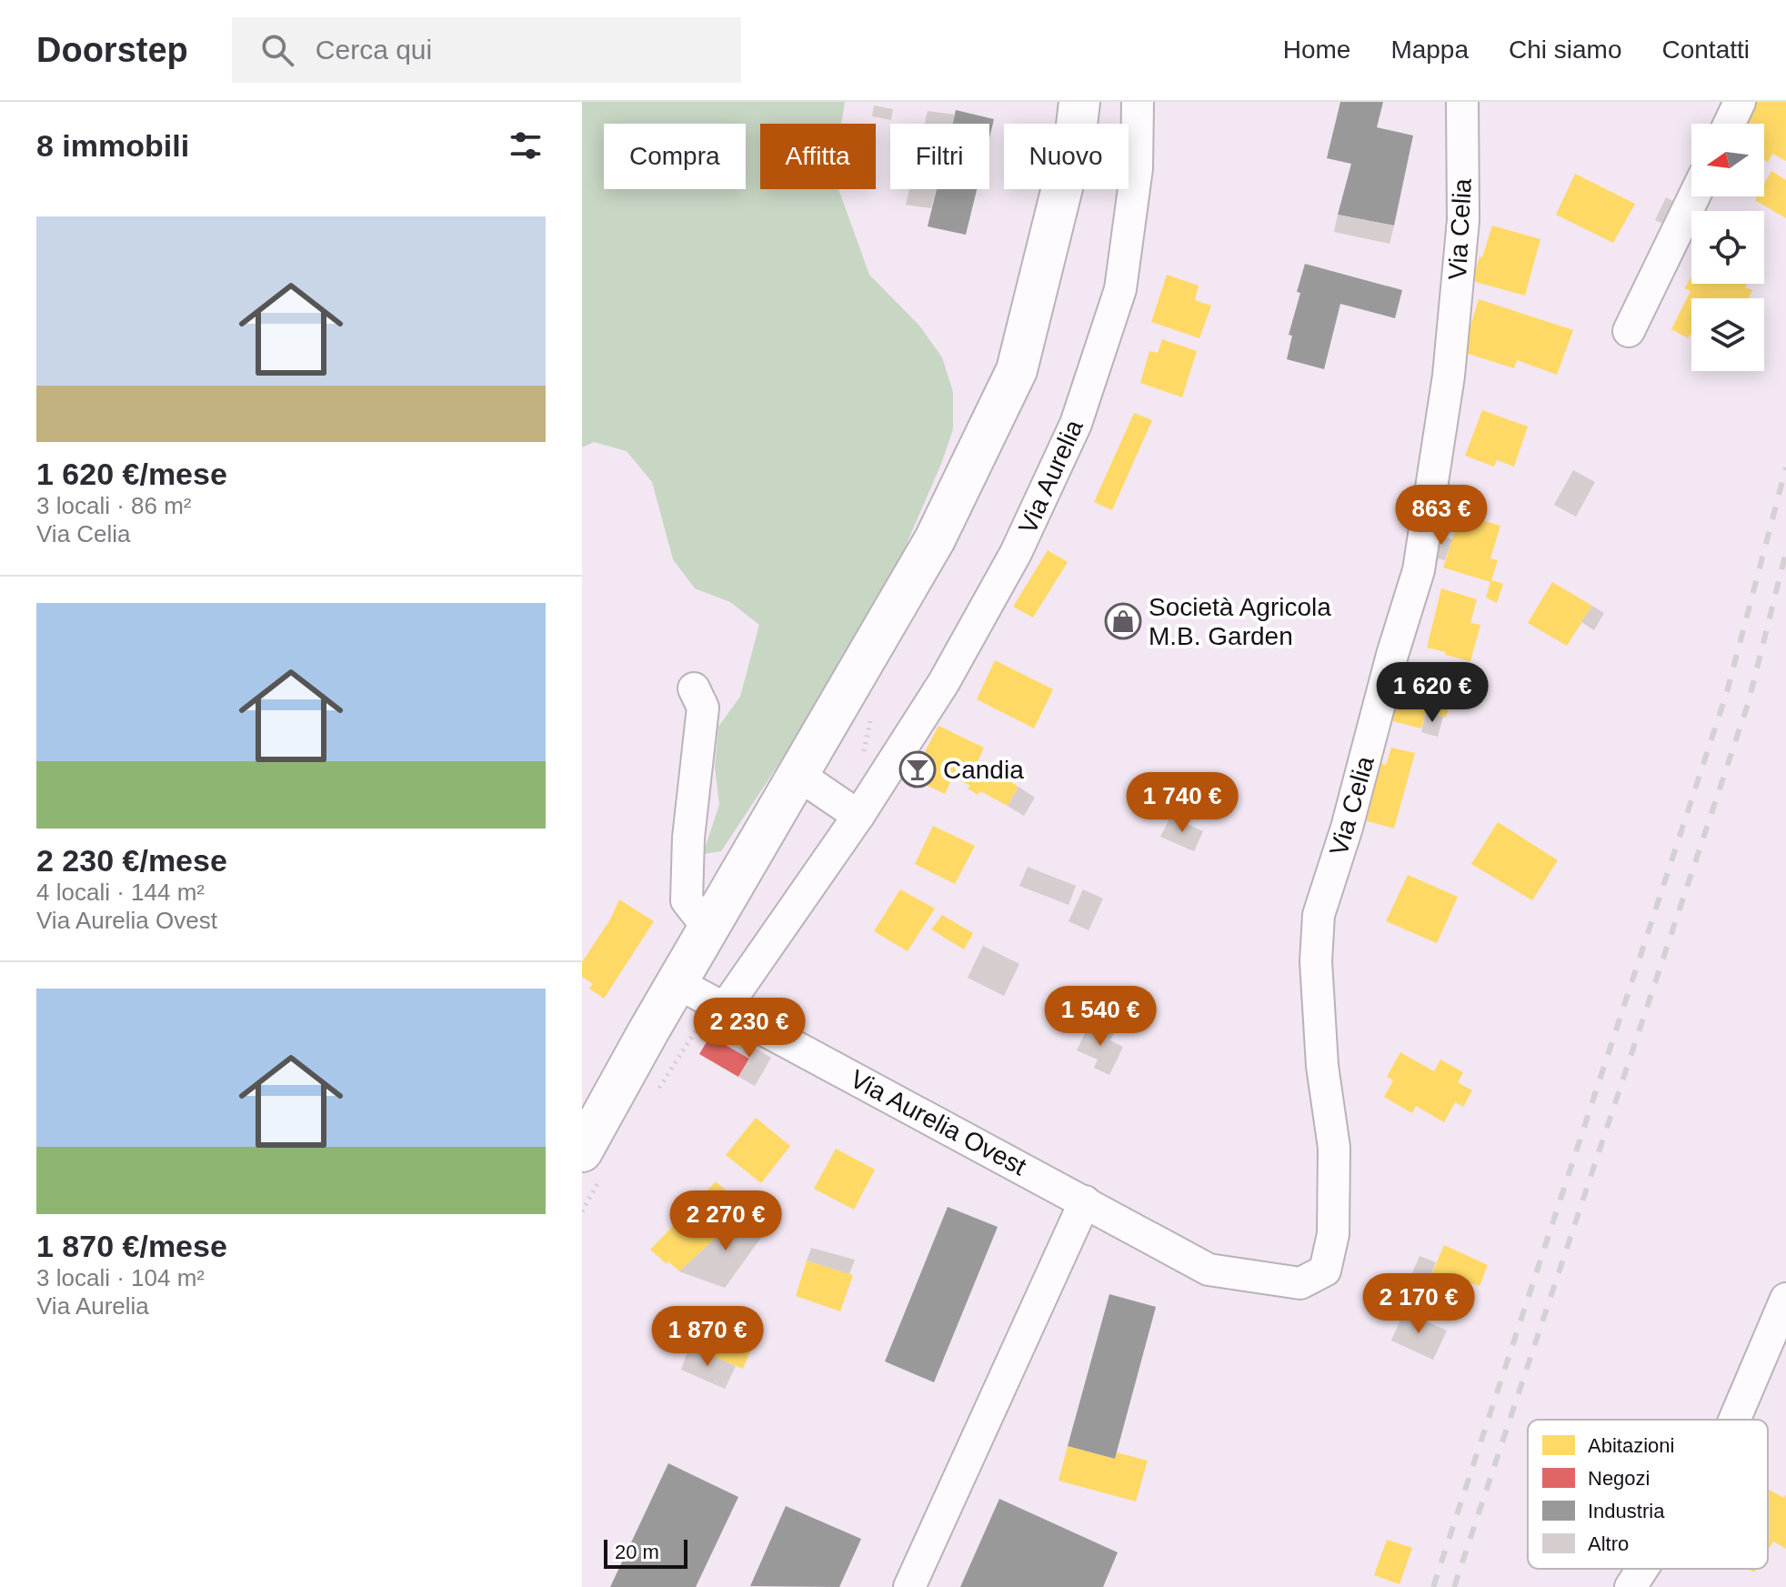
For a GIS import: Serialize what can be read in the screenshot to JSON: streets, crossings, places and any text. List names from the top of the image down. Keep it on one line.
{"streets":{"street":["Via Celia","Via Aurelia","Via Aurelia Ovest"]},"crossings":[["Via Celia","Via Aurelia Ovest"],["Via Aurelia","Via Aurelia Ovest"]],"places":{"shop":["Società Agricola M.B. Garden"],"bar":["Candia"]},"legend":["Abitazioni","Negozi","Industria","Altro"],"scale_bar":"20 m","north":"left","page":{"header":"Doorstep","search":"Cerca qui","nav":["Home","Mappa","Chi siamo","Contatti"],"heading":"8 immobili","chip":["Compra","Affitta","Filtri","Nuovo"],"list":[{"name":"1 620 €/mese","note":"3 locali · 86 m² · Via Celia"},{"name":"2 230 €/mese","note":"4 locali · 144 m² · Via Aurelia Ovest"},{"name":"1 870 €/mese","note":"3 locali · 104 m² · Via Aurelia"}],"price":["863 €","1 620 €","1 740 €","1 540 €","2 230 €","2 270 €","2 170 €","1 870 €"],"scale":"20 m"}}
